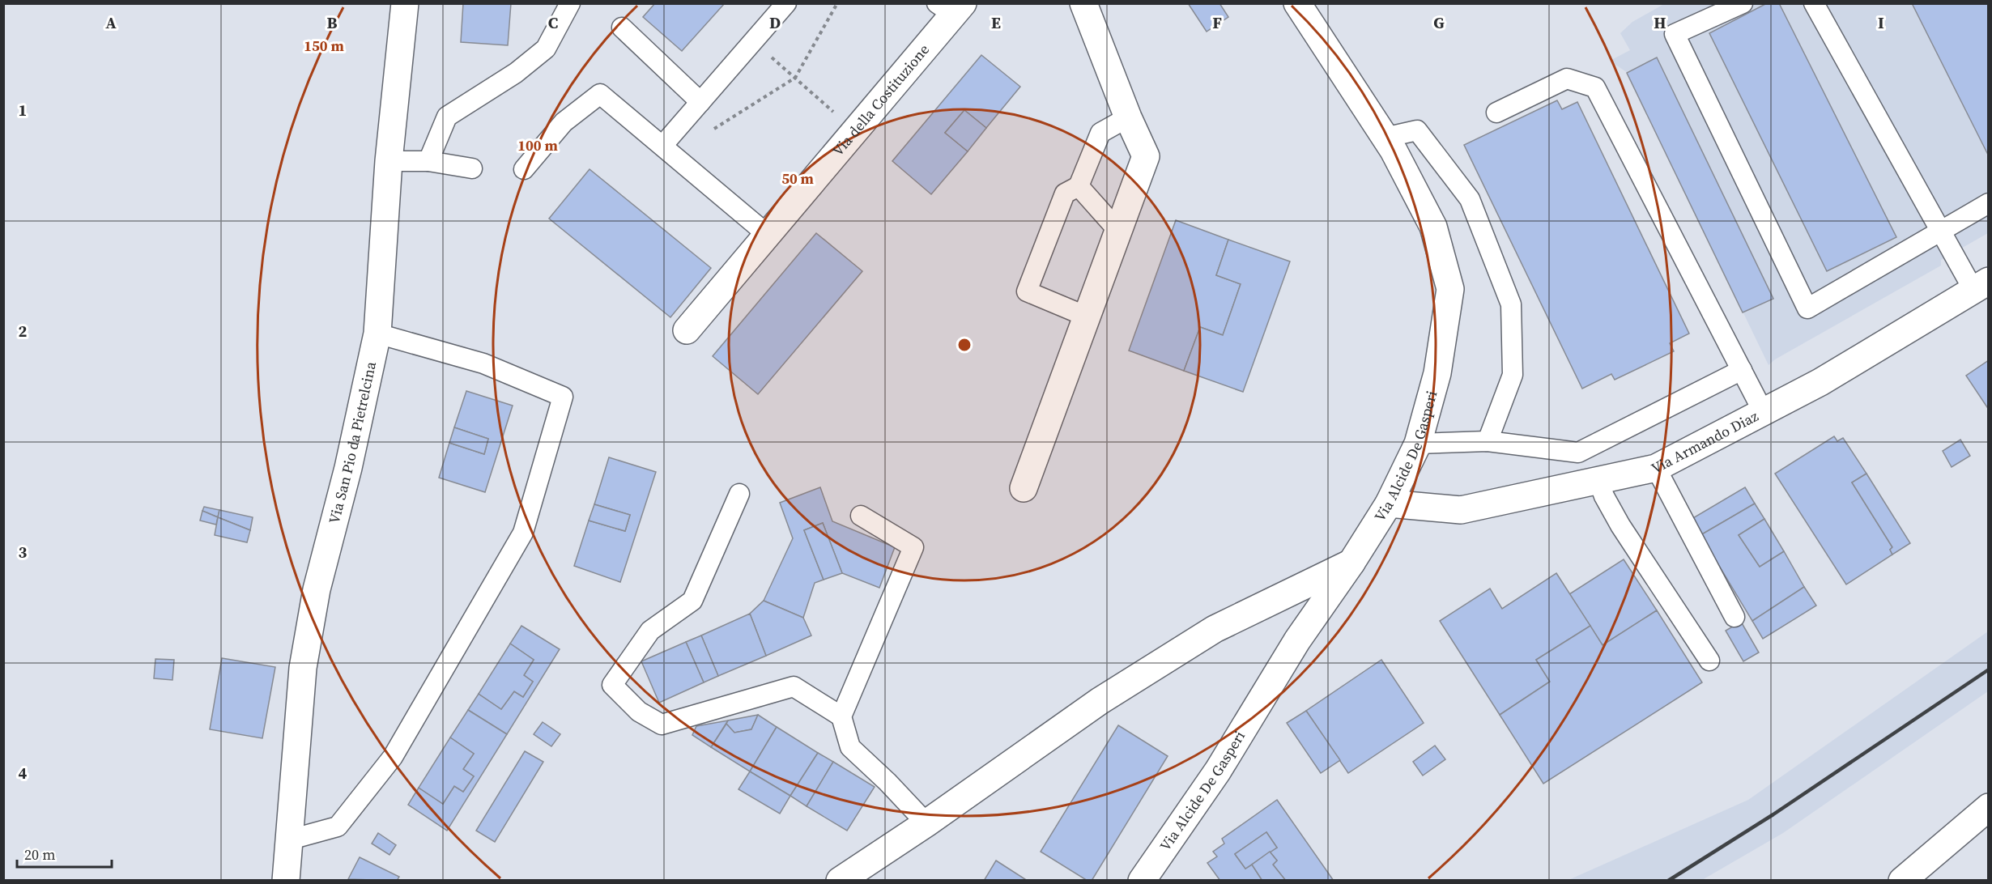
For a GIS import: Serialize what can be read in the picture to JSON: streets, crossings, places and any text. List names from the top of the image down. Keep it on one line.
{"streets":{"street":["Via della Costituzione","Via Armando Diaz","Via San Pio da Pietrelcina","Via Alcide De Gasperi"]},"crossings":[["Via Armando Diaz","Via Alcide De Gasperi"]],"scale_bar":"20 m","grid":{"columns":["A","B","C","D","E","F","G","H","I"],"rows":["1","2","3","4"]},"rings":["150 m","100 m","50 m"]}
